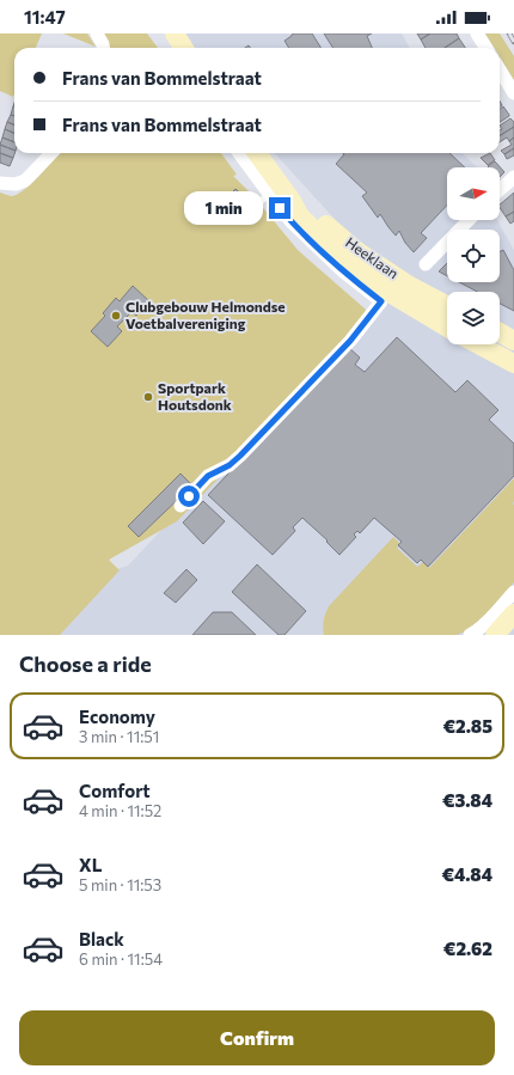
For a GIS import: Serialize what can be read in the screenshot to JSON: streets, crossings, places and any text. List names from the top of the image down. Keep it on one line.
{"streets":{"main road":["Heeklaan"]},"places":["Clubgebouw Helmondse Voetbalvereniging","Sportpark Houtsdonk"],"north":"right","page":{"status":"11:47","banner":["Frans van Bommelstraat","Frans van Bommelstraat"],"bubble":"1 min","heading":"Choose a ride","list":[{"name":"Economy","note":"3 min · 11:51","value":"€2.85"},{"name":"Comfort","note":"4 min · 11:52","value":"€3.84"},{"name":"XL","note":"5 min · 11:53","value":"€4.84"},{"name":"Black","note":"6 min · 11:54","value":"€2.62"}],"buttons":"Confirm"}}
